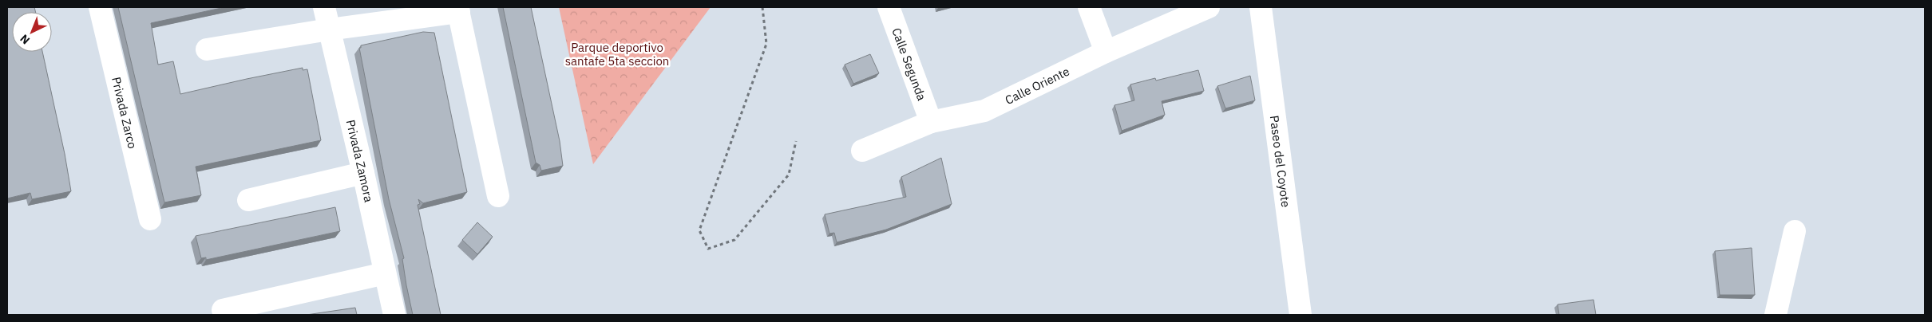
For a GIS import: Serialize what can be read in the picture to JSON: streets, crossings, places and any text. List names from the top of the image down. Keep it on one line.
{"streets":{"street":["Calle Segunda","Calle Oriente","Privada Zarco","Privada Zamora","Paseo del Coyote"]},"crossings":[["Calle Segunda","Calle Oriente"]],"parks":["Parque deportivo santafe 5ta seccion"],"north":"bottom left"}
